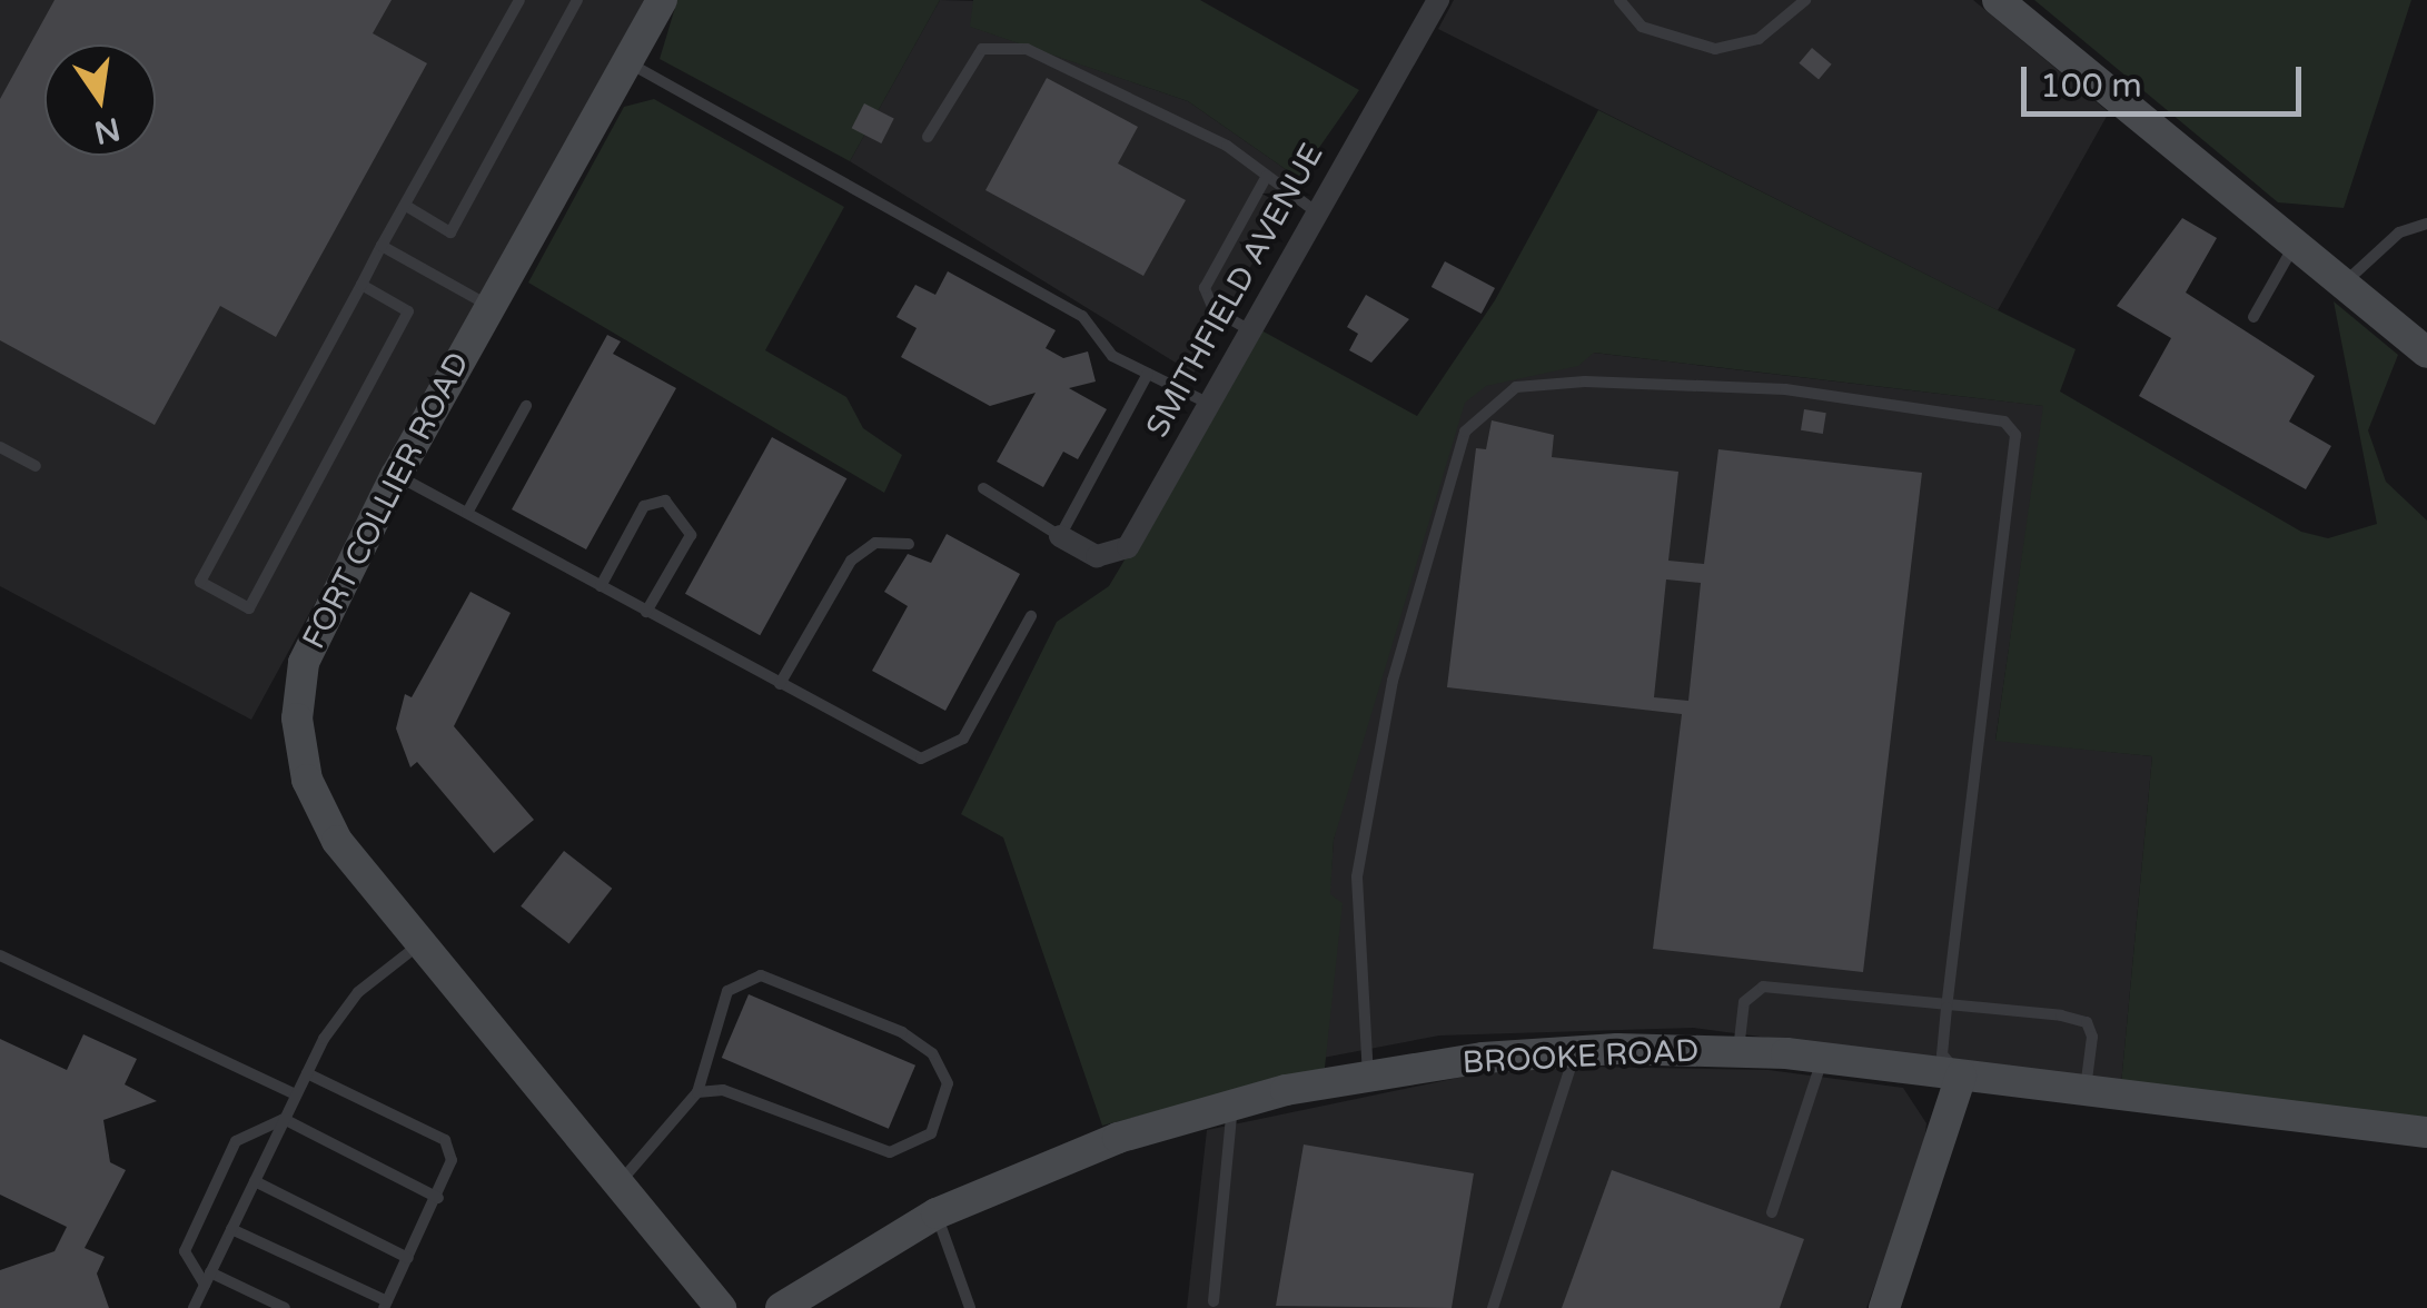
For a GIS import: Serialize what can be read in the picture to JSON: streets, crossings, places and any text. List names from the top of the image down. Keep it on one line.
{"streets":{"street":["SMITHFIELD AVENUE","FORT COLLIER ROAD","BROOKE ROAD"]},"scale_bar":"100 m","north":"bottom"}
